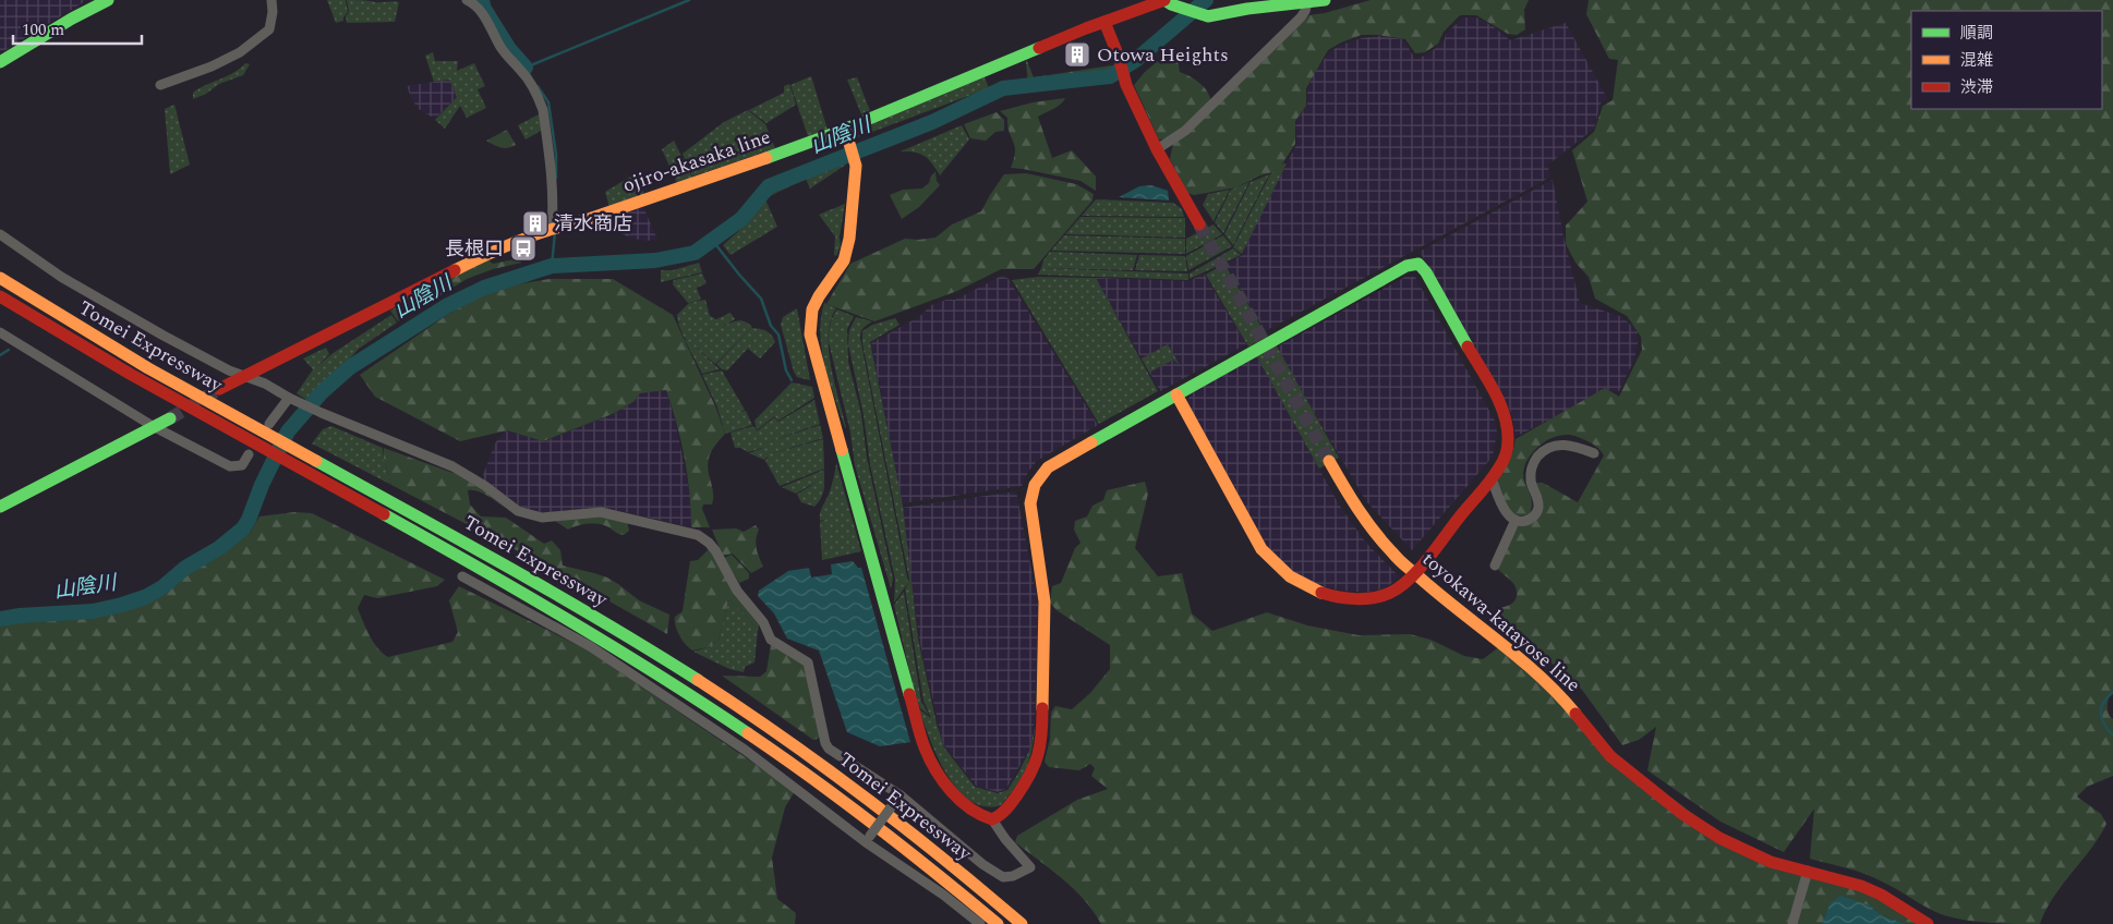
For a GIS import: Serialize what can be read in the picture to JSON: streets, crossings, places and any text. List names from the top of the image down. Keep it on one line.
{"streets":{"main road":["ojiro-akasaka line","Tomei Expressway","toyokawa-katayose line"]},"water":["山陰川"],"places":{"building":["Otowa Heights","清水商店"],"bus stop":["長根口"]},"legend":["順調","混雑","渋滞"],"scale_bar":"100 m"}
